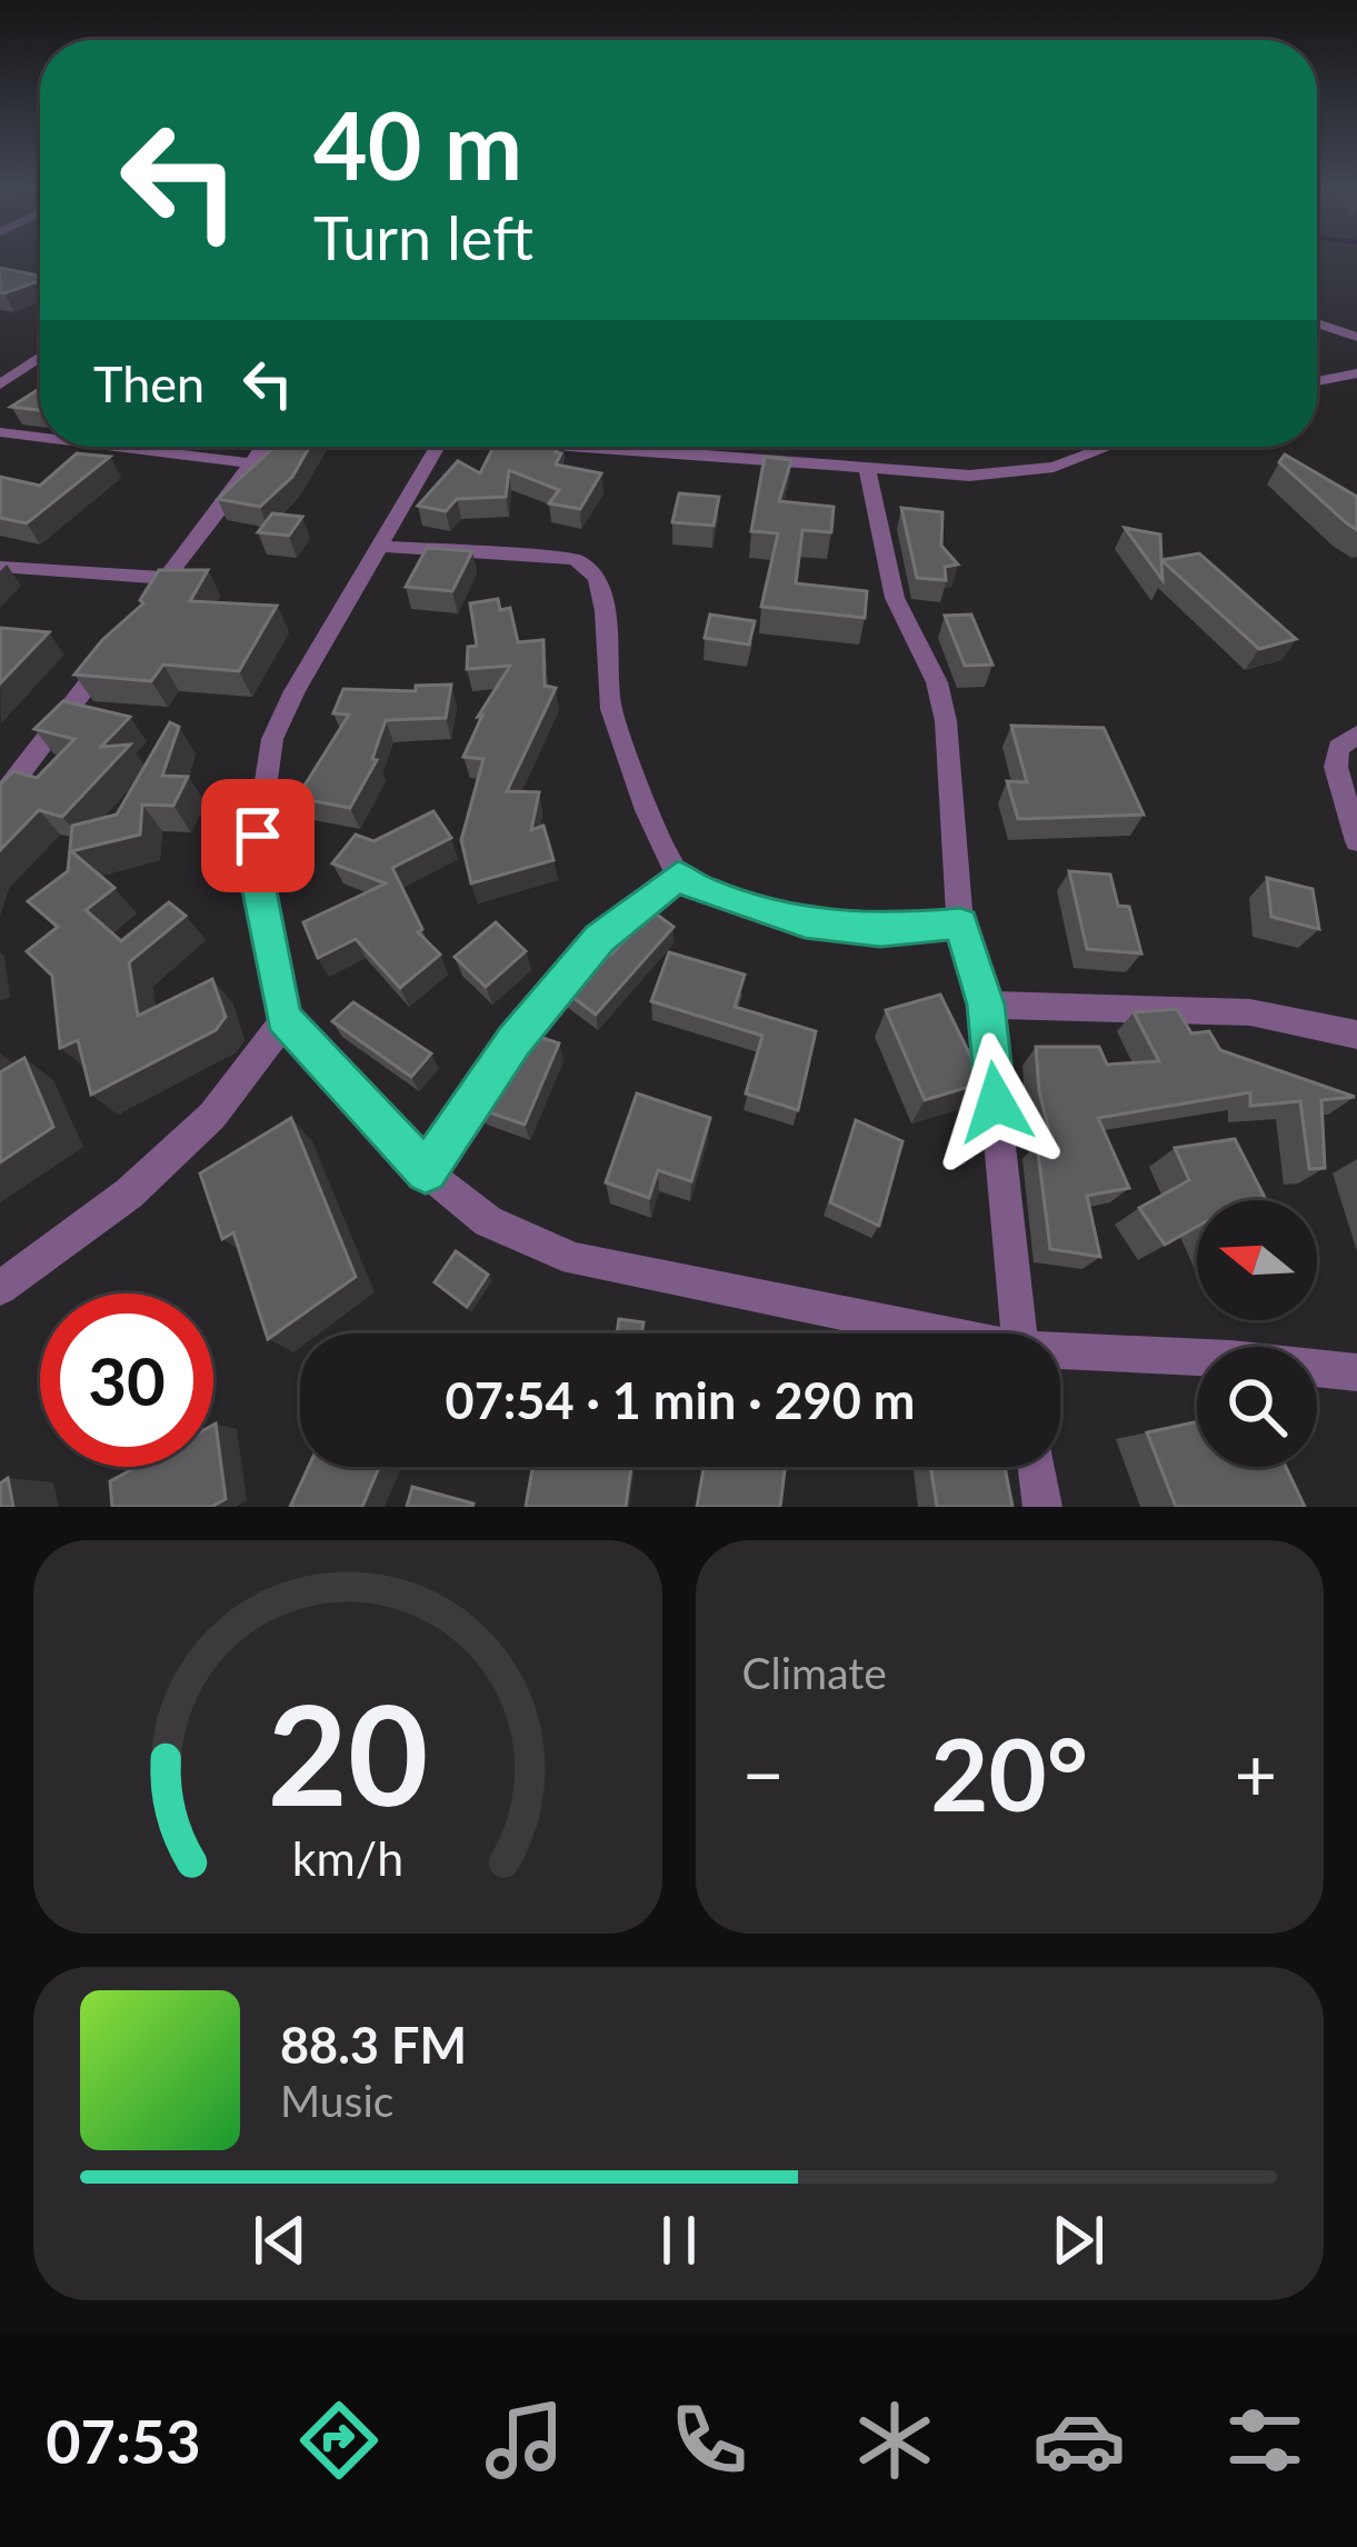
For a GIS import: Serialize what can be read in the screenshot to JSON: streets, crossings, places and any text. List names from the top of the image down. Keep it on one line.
{"north":"left","page":{"turn":["40 m","Turn left"],"then":"Then","limit":"30","trip":"07:54 · 1 min · 290 m","tile":"Climate","heat":["−","20°","+"],"song":["88.3 FM","Music"],"tabs":"07:53","gauge":["20","km/h"]}}
